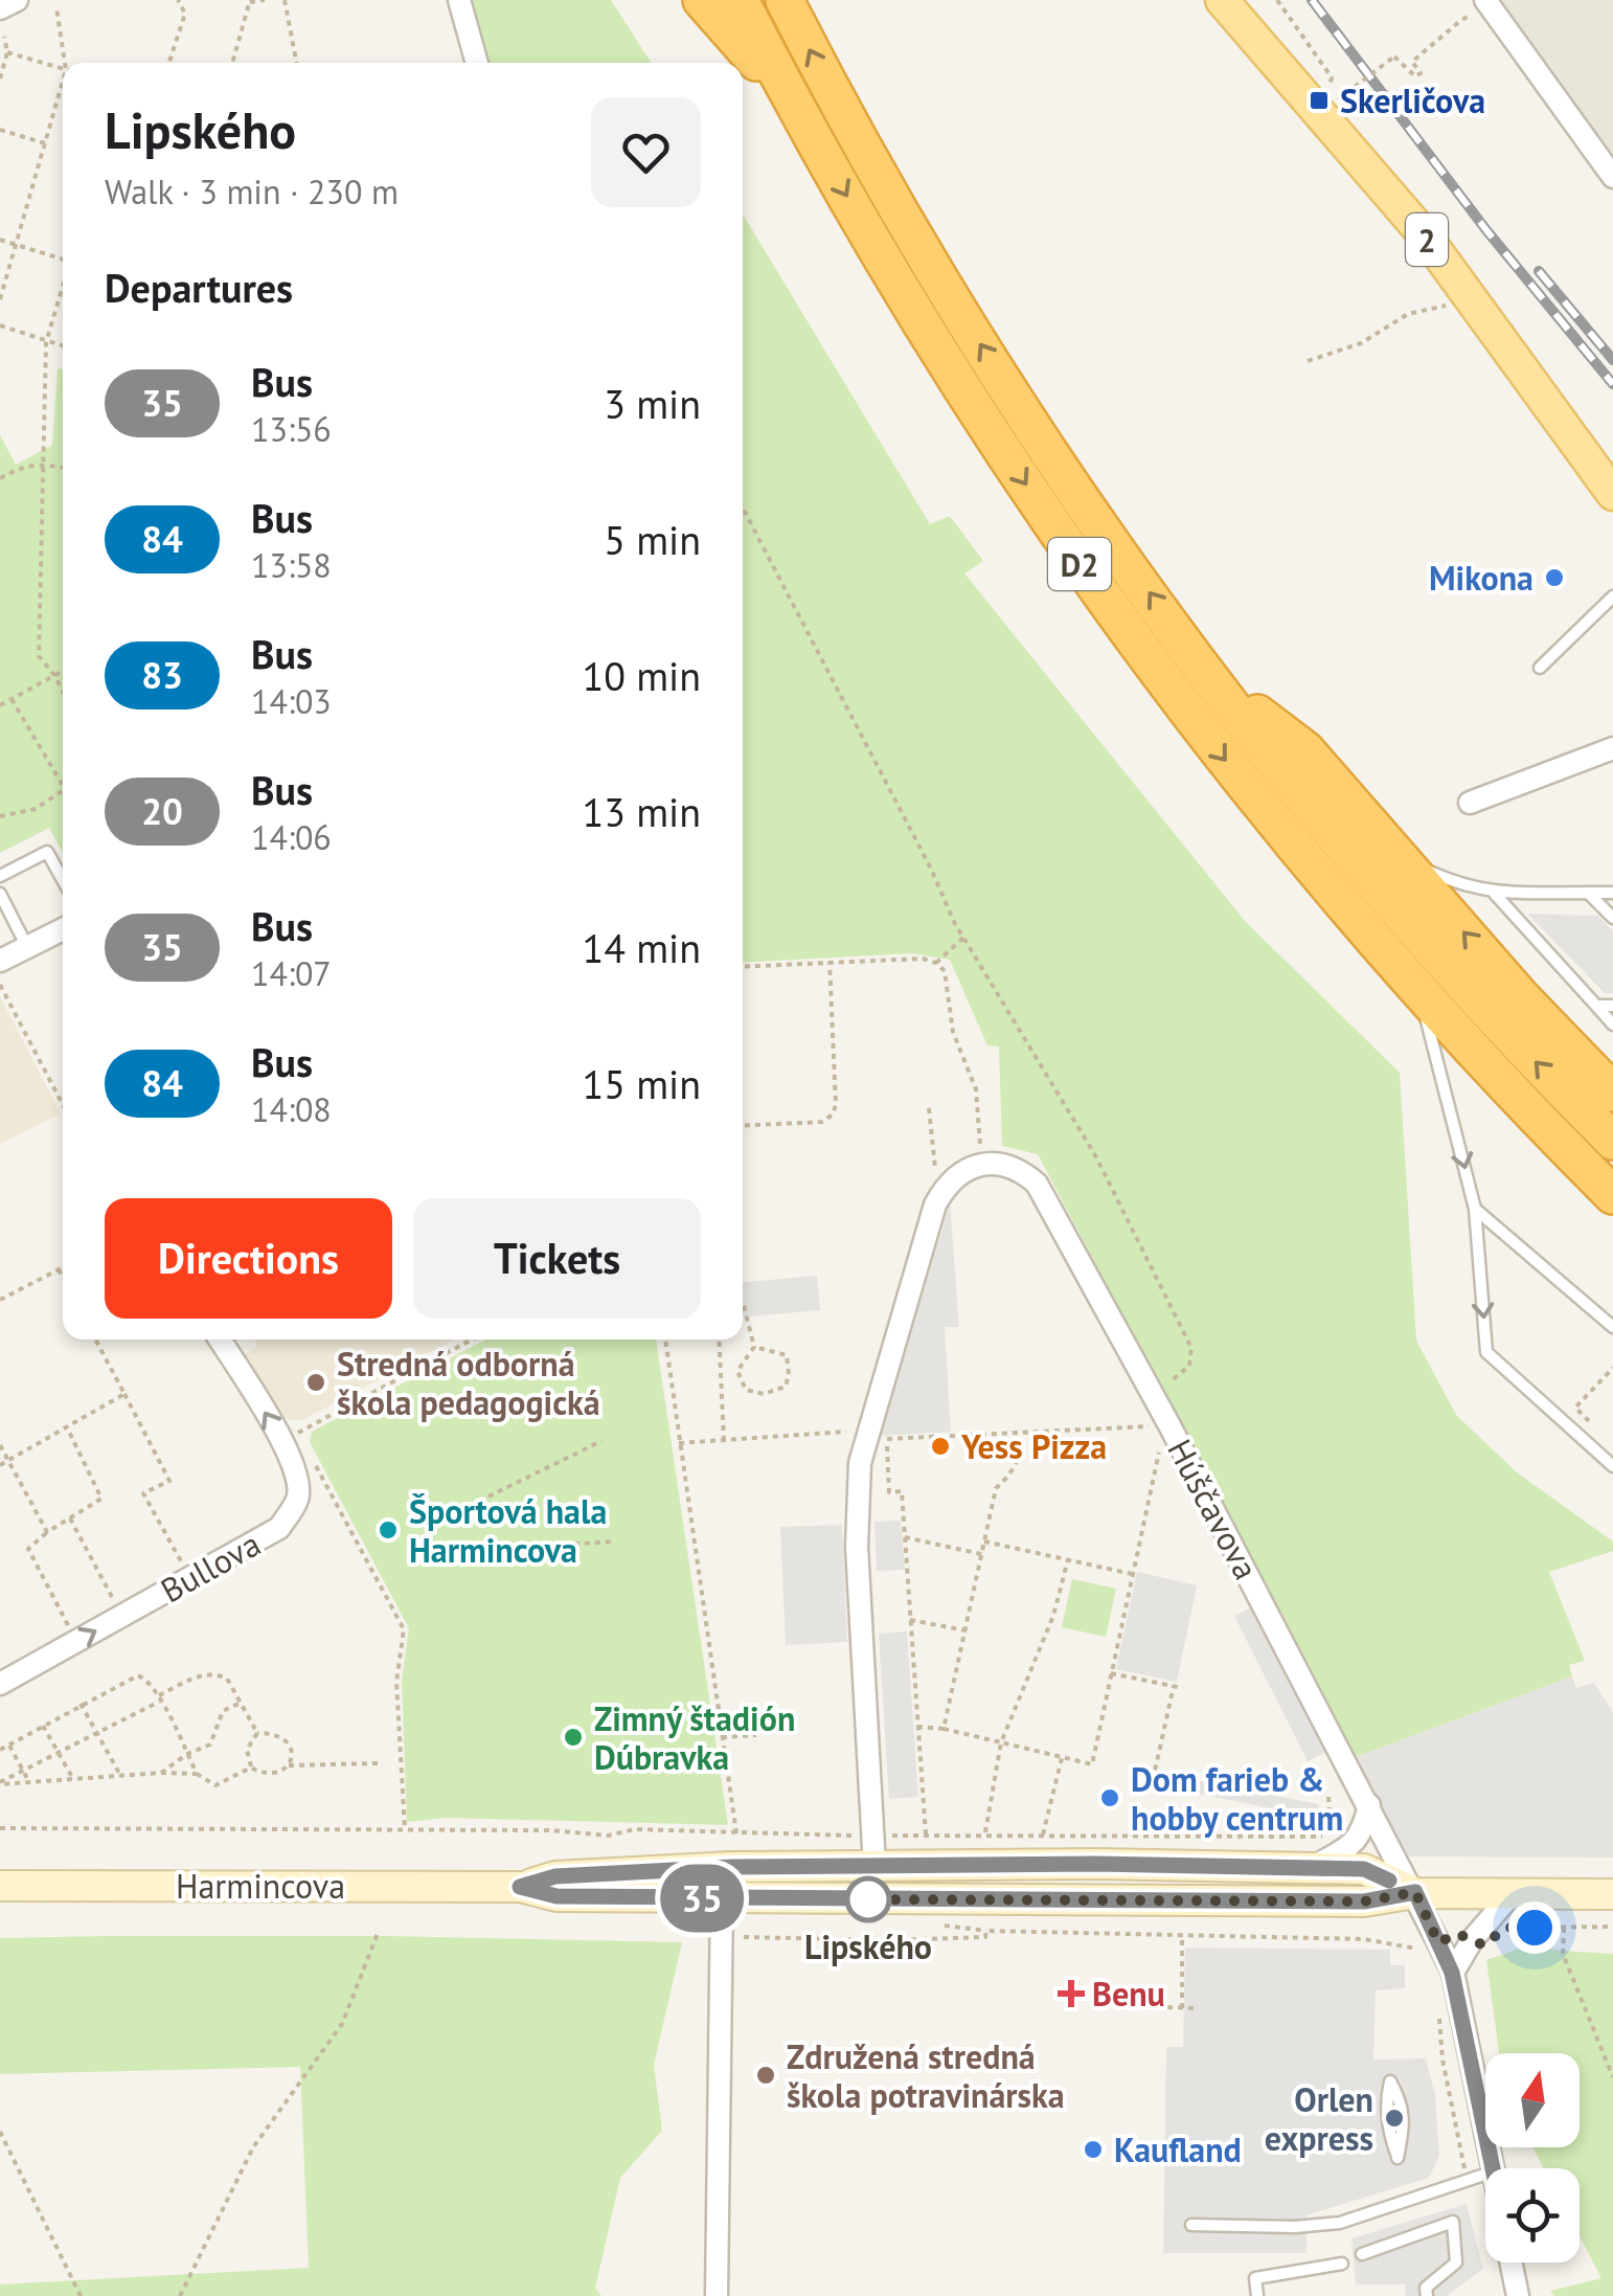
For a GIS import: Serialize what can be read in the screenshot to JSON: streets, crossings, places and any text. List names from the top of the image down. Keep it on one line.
{"streets":{"highway":["D2"],"main road":["2"],"street":["Húščavova","Bullova","Harmincova"]},"crossings":[["Húščavova","Harmincova"]],"places":{"transit":["Skerličova"],"other":["Mikona","Stredná odborná škola pedagogická","Yess Pizza","Športová hala Harmincova","Zimný štadión Dúbravka","Dom farieb & hobby centrum","Lipského","Združená stredná škola potravinárska","Orlen express","Kaufland"],"health":["Benu"]},"lines":["bus line 35"],"north":"top","page":{"on_map":"35","heading":[["Lipského","Walk · 3 min · 230 m"],"Departures"],"list":[{"mark":"35","name":"Bus","note":"13:56","value":"3 min"},{"mark":"84","name":"Bus","note":"13:58","value":"5 min"},{"mark":"83","name":"Bus","note":"14:03","value":"10 min"},{"mark":"20","name":"Bus","note":"14:06","value":"13 min"},{"mark":"35","name":"Bus","note":"14:07","value":"14 min"},{"mark":"84","name":"Bus","note":"14:08","value":"15 min"}],"buttons":["Directions","Tickets"]}}
